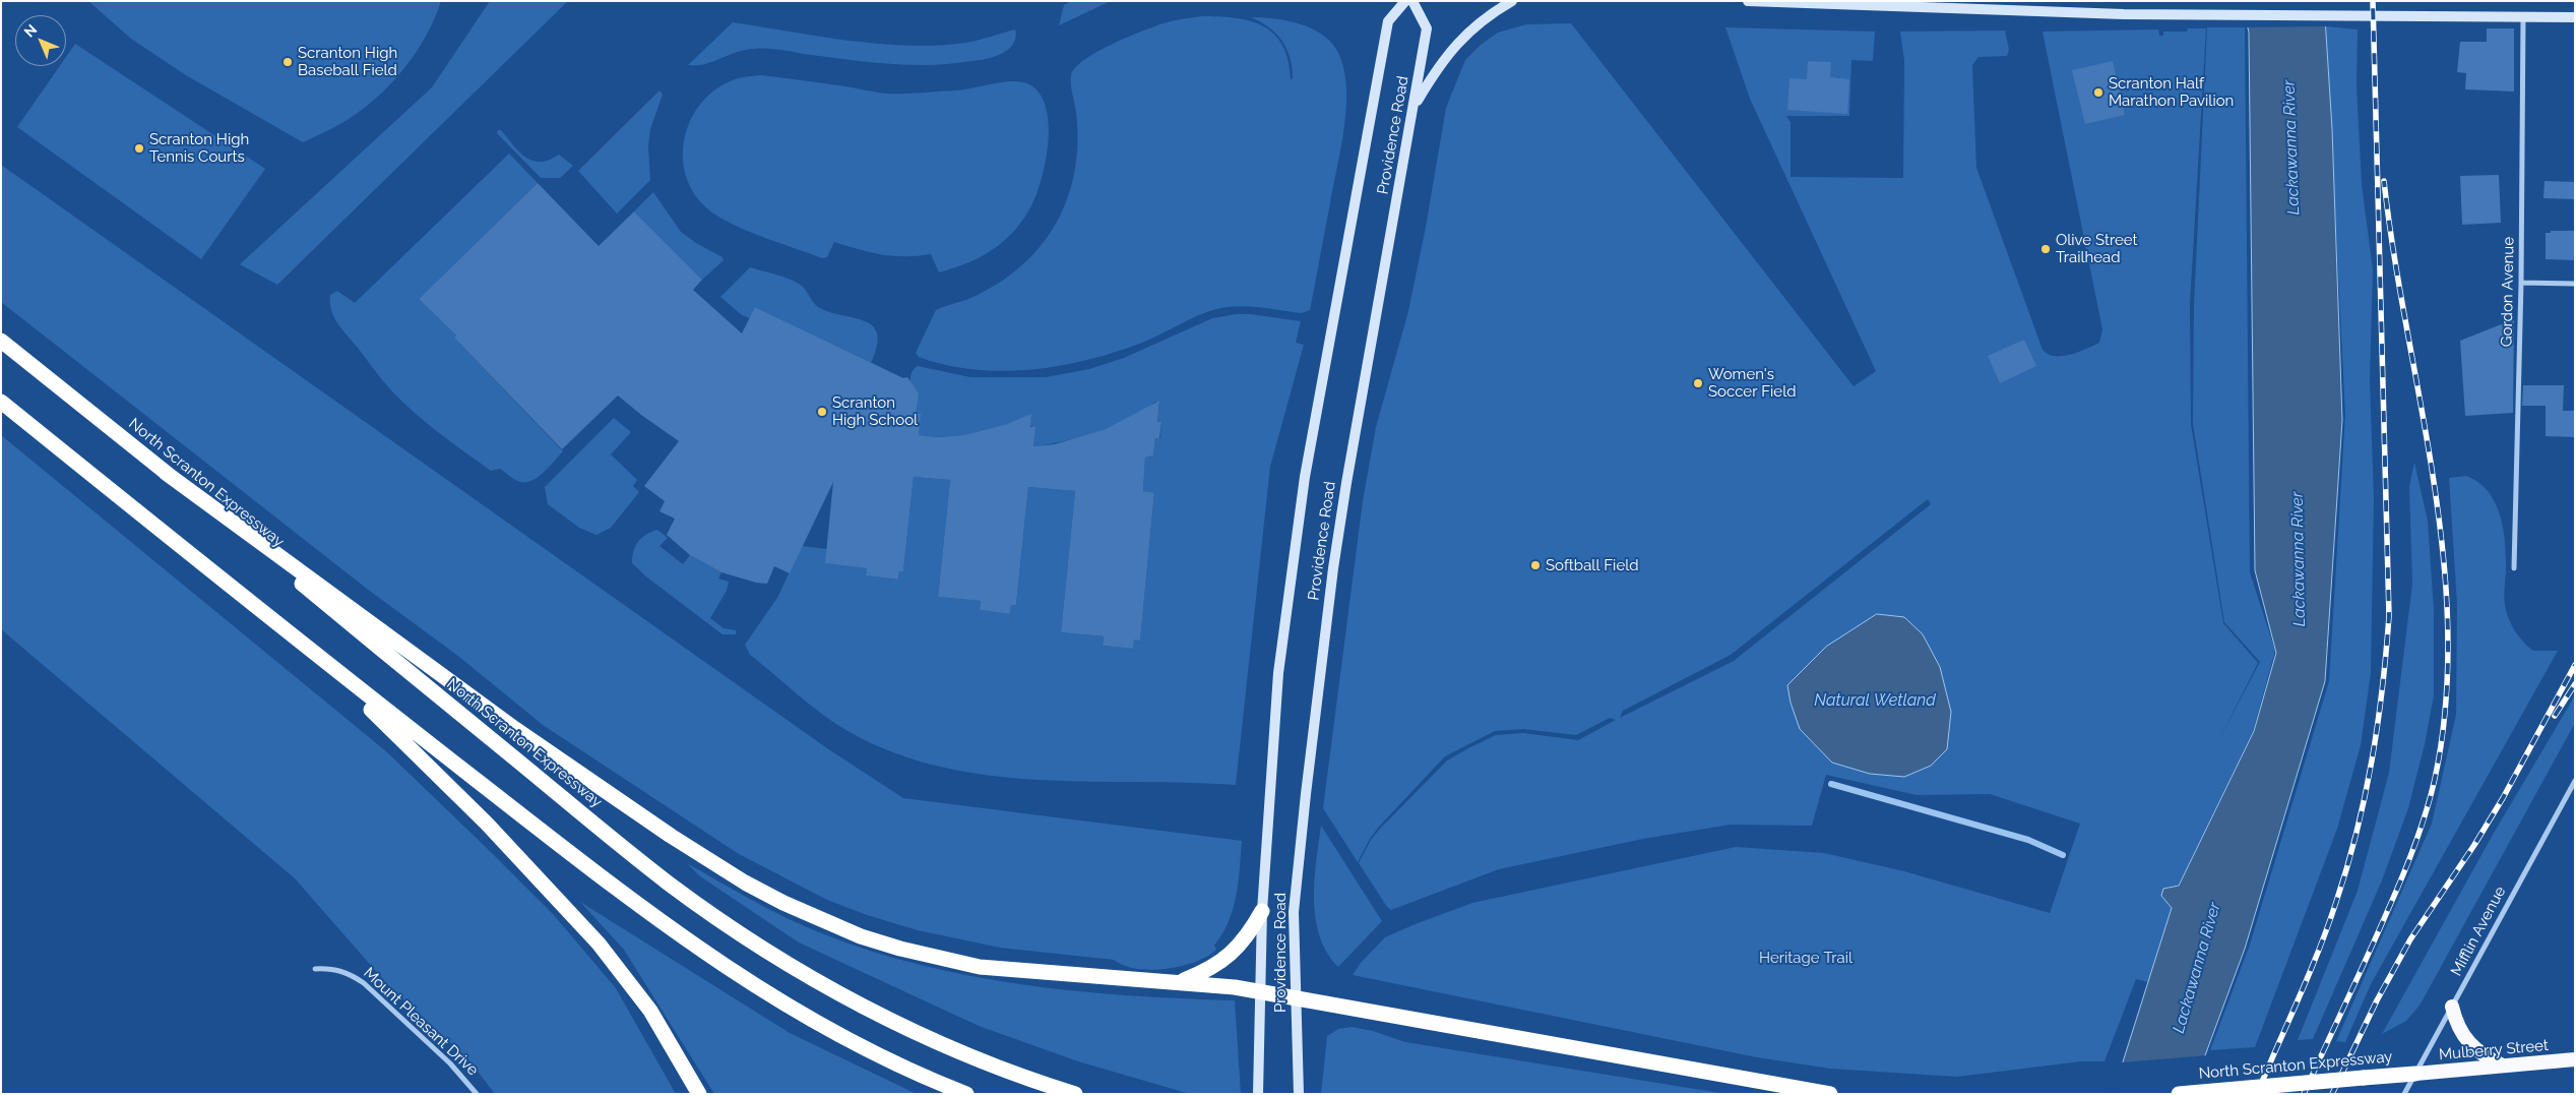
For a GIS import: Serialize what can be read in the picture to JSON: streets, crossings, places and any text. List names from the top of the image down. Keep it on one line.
{"streets":{"highway":["North Scranton Expressway","Mulberry Street"],"main road":["Providence Road"],"street":["Gordon Avenue","Mifflin Avenue","Mount Pleasant Drive"]},"crossings":[["North Scranton Expressway","Mifflin Avenue"],["North Scranton Expressway","Mulberry Street"],["Mifflin Avenue","Mulberry Street"]],"water":["Lackawanna River","Natural Wetland"],"parks":["Heritage Trail"],"places":["Scranton High Baseball Field","Scranton Half Marathon Pavilion","Scranton High Tennis Courts","Olive Street Trailhead","Women's Soccer Field","Scranton High School","Softball Field"],"north":"top left"}
